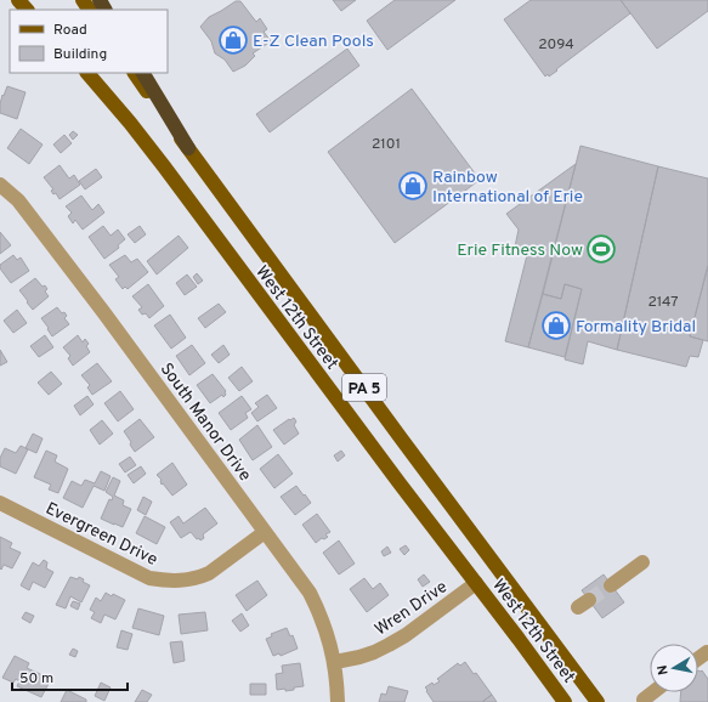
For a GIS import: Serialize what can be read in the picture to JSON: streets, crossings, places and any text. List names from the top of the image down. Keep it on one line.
{"streets":{"main road":["West 12th Street","PA 5"],"street":["South Manor Drive","Evergreen Drive","Wren Drive"]},"crossings":[["West 12th Street","Wren Drive"],["South Manor Drive","Evergreen Drive"],["South Manor Drive","Wren Drive"]],"places":{"shop":["E-Z Clean Pools","Rainbow International of Erie","Formality Bridal"],"sports":["Erie Fitness Now"]},"house_numbers":["2094","2101","2147"],"legend":["Road","Building"],"scale_bar":"50 m","north":"left"}
